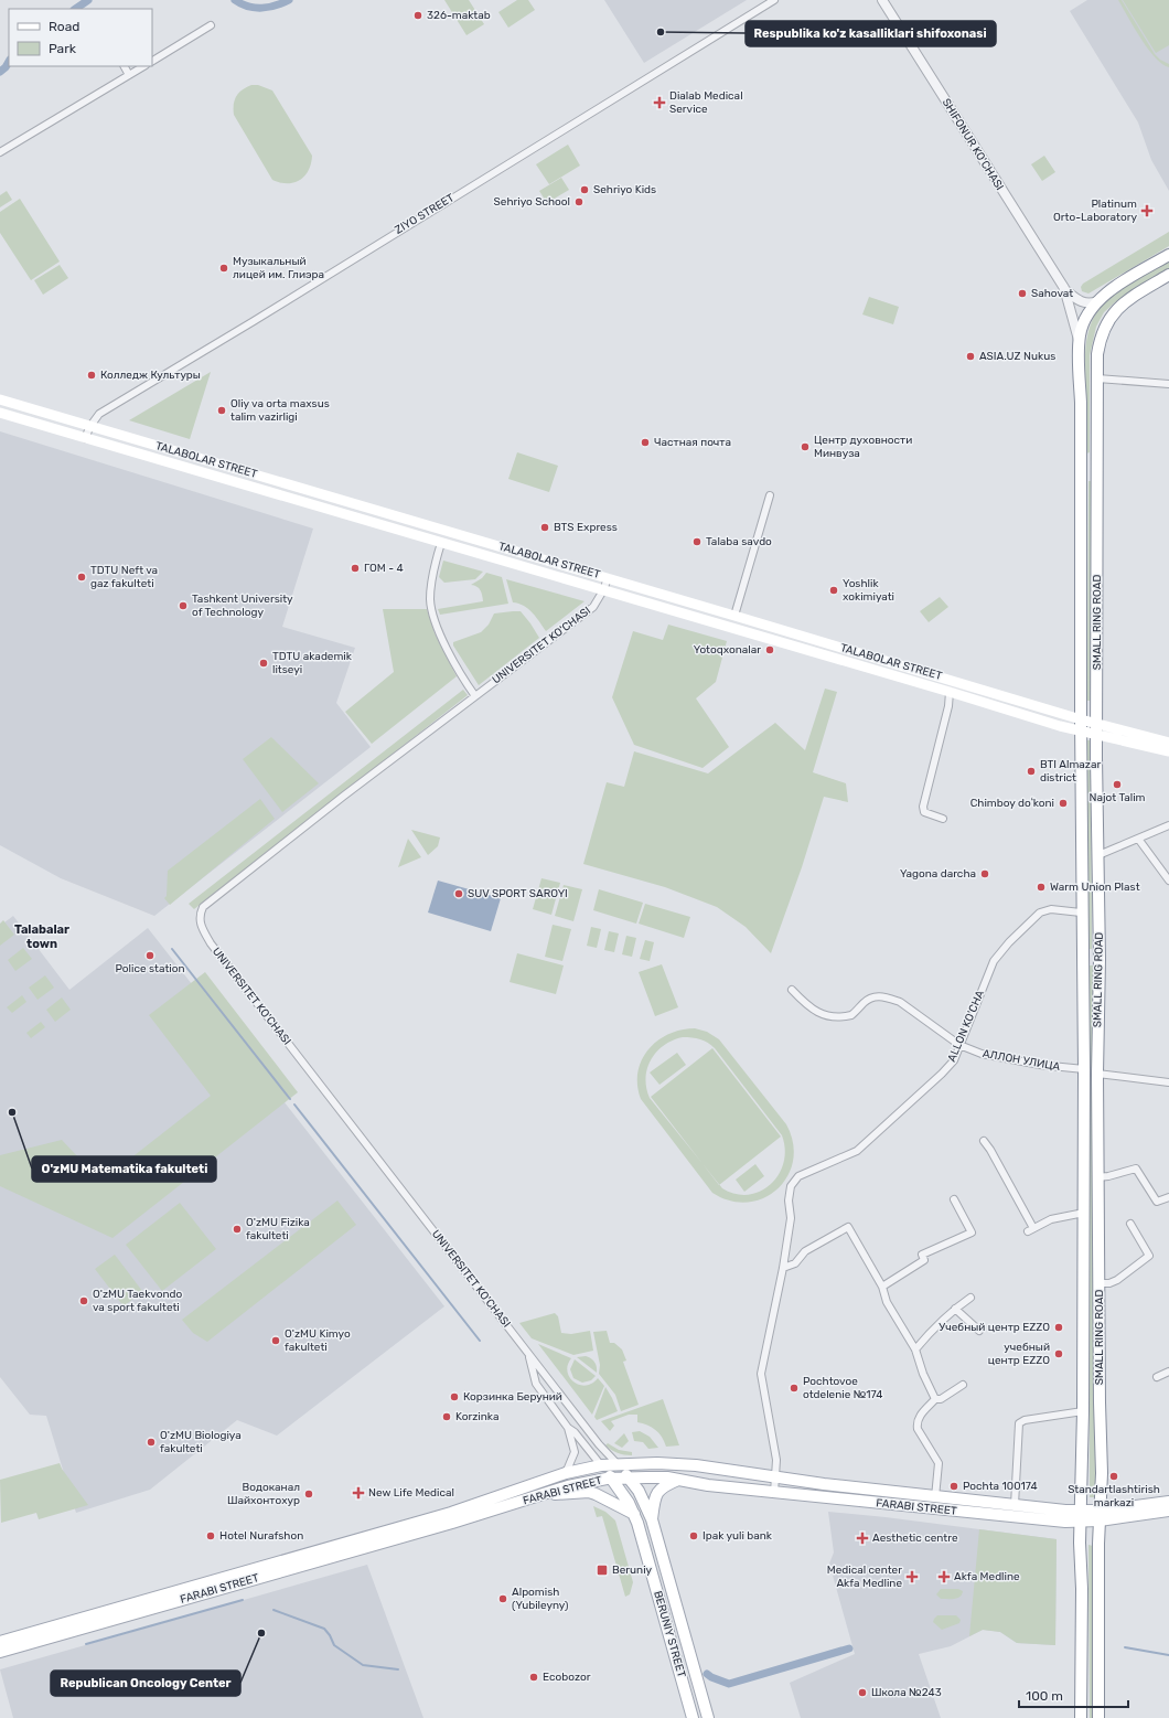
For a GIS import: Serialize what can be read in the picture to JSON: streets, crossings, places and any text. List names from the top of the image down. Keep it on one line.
{"streets":{"main road":["TALABOLAR STREET","SMALL RING ROAD","FARABI STREET","BERUNIY STREET"],"street":["SHIFONUR KO'CHASI","ZIYO STREET","UNIVERSITET KO'CHASI","ALLON KO'CHA","АЛЛОН УЛИЦА"]},"crossings":[["SHIFONUR KO'CHASI","SMALL RING ROAD"],["ZIYO STREET","TALABOLAR STREET"],["TALABOLAR STREET","SMALL RING ROAD"],["TALABOLAR STREET","UNIVERSITET KO'CHASI"],["SMALL RING ROAD","ALLON KO'CHA"],["SMALL RING ROAD","АЛЛОН УЛИЦА"],["SMALL RING ROAD","FARABI STREET"],["UNIVERSITET KO'CHASI","FARABI STREET"],["UNIVERSITET KO'CHASI","BERUNIY STREET"],["ALLON KO'CHA","АЛЛОН УЛИЦА"],["FARABI STREET","BERUNIY STREET"]],"districts":["Talabalar town"],"places":{"other":["326-maktab","Respublika ko'z kasalliklari shifoxonasi","Sehriyo Kids","Sehriyo School","Музыкальный лицей им. Глиэра","Sahovat","ASIA.UZ Nukus","Колледж Культуры","Oliy va orta maxsus talim vazirligi","Частная почта","Центр духовности Минвуза","BTS Express","Talaba savdo","ГОМ - 4","TDTU Neft va gaz fakulteti","Yoshlik xokimiyati","Tashkent University of Technology","Yotoqxonalar","TDTU akademik litseyi","BTI Almazar district","Najot Talim","Chimboy doʻkoni","Yagona darcha","Warm Union Plast","SUV SPORT SAROYI","Police station","O'zMU Matematika fakulteti","O'zMU Fizika fakulteti","O'zMU Taekvondo va sport fakulteti","Учебный центр EZZO","O'zMU Kimyo fakulteti","учебный центр ЕZZO","Pochtovoe otdelenie №174","Корзинка Беруний","Korzinka","O'zMU Biologiya fakulteti","Standartlashtirish markazi","Pochta 100174","Водоканал Шайхонтохур","Hotel Nurafshon","Ipak yuli bank","Alpomish (Yubileyny)","Republican Oncology Center","Ecobozor","Школа №243"],"health":["Dialab Medical Service","Platinum Orto-Laboratory","New Life Medical","Aesthetic centre","Medical center Akfa Medline","Akfa Medline"],"transit":["Beruniy"]},"legend":["Road","Park"],"scale_bar":"100 m"}
